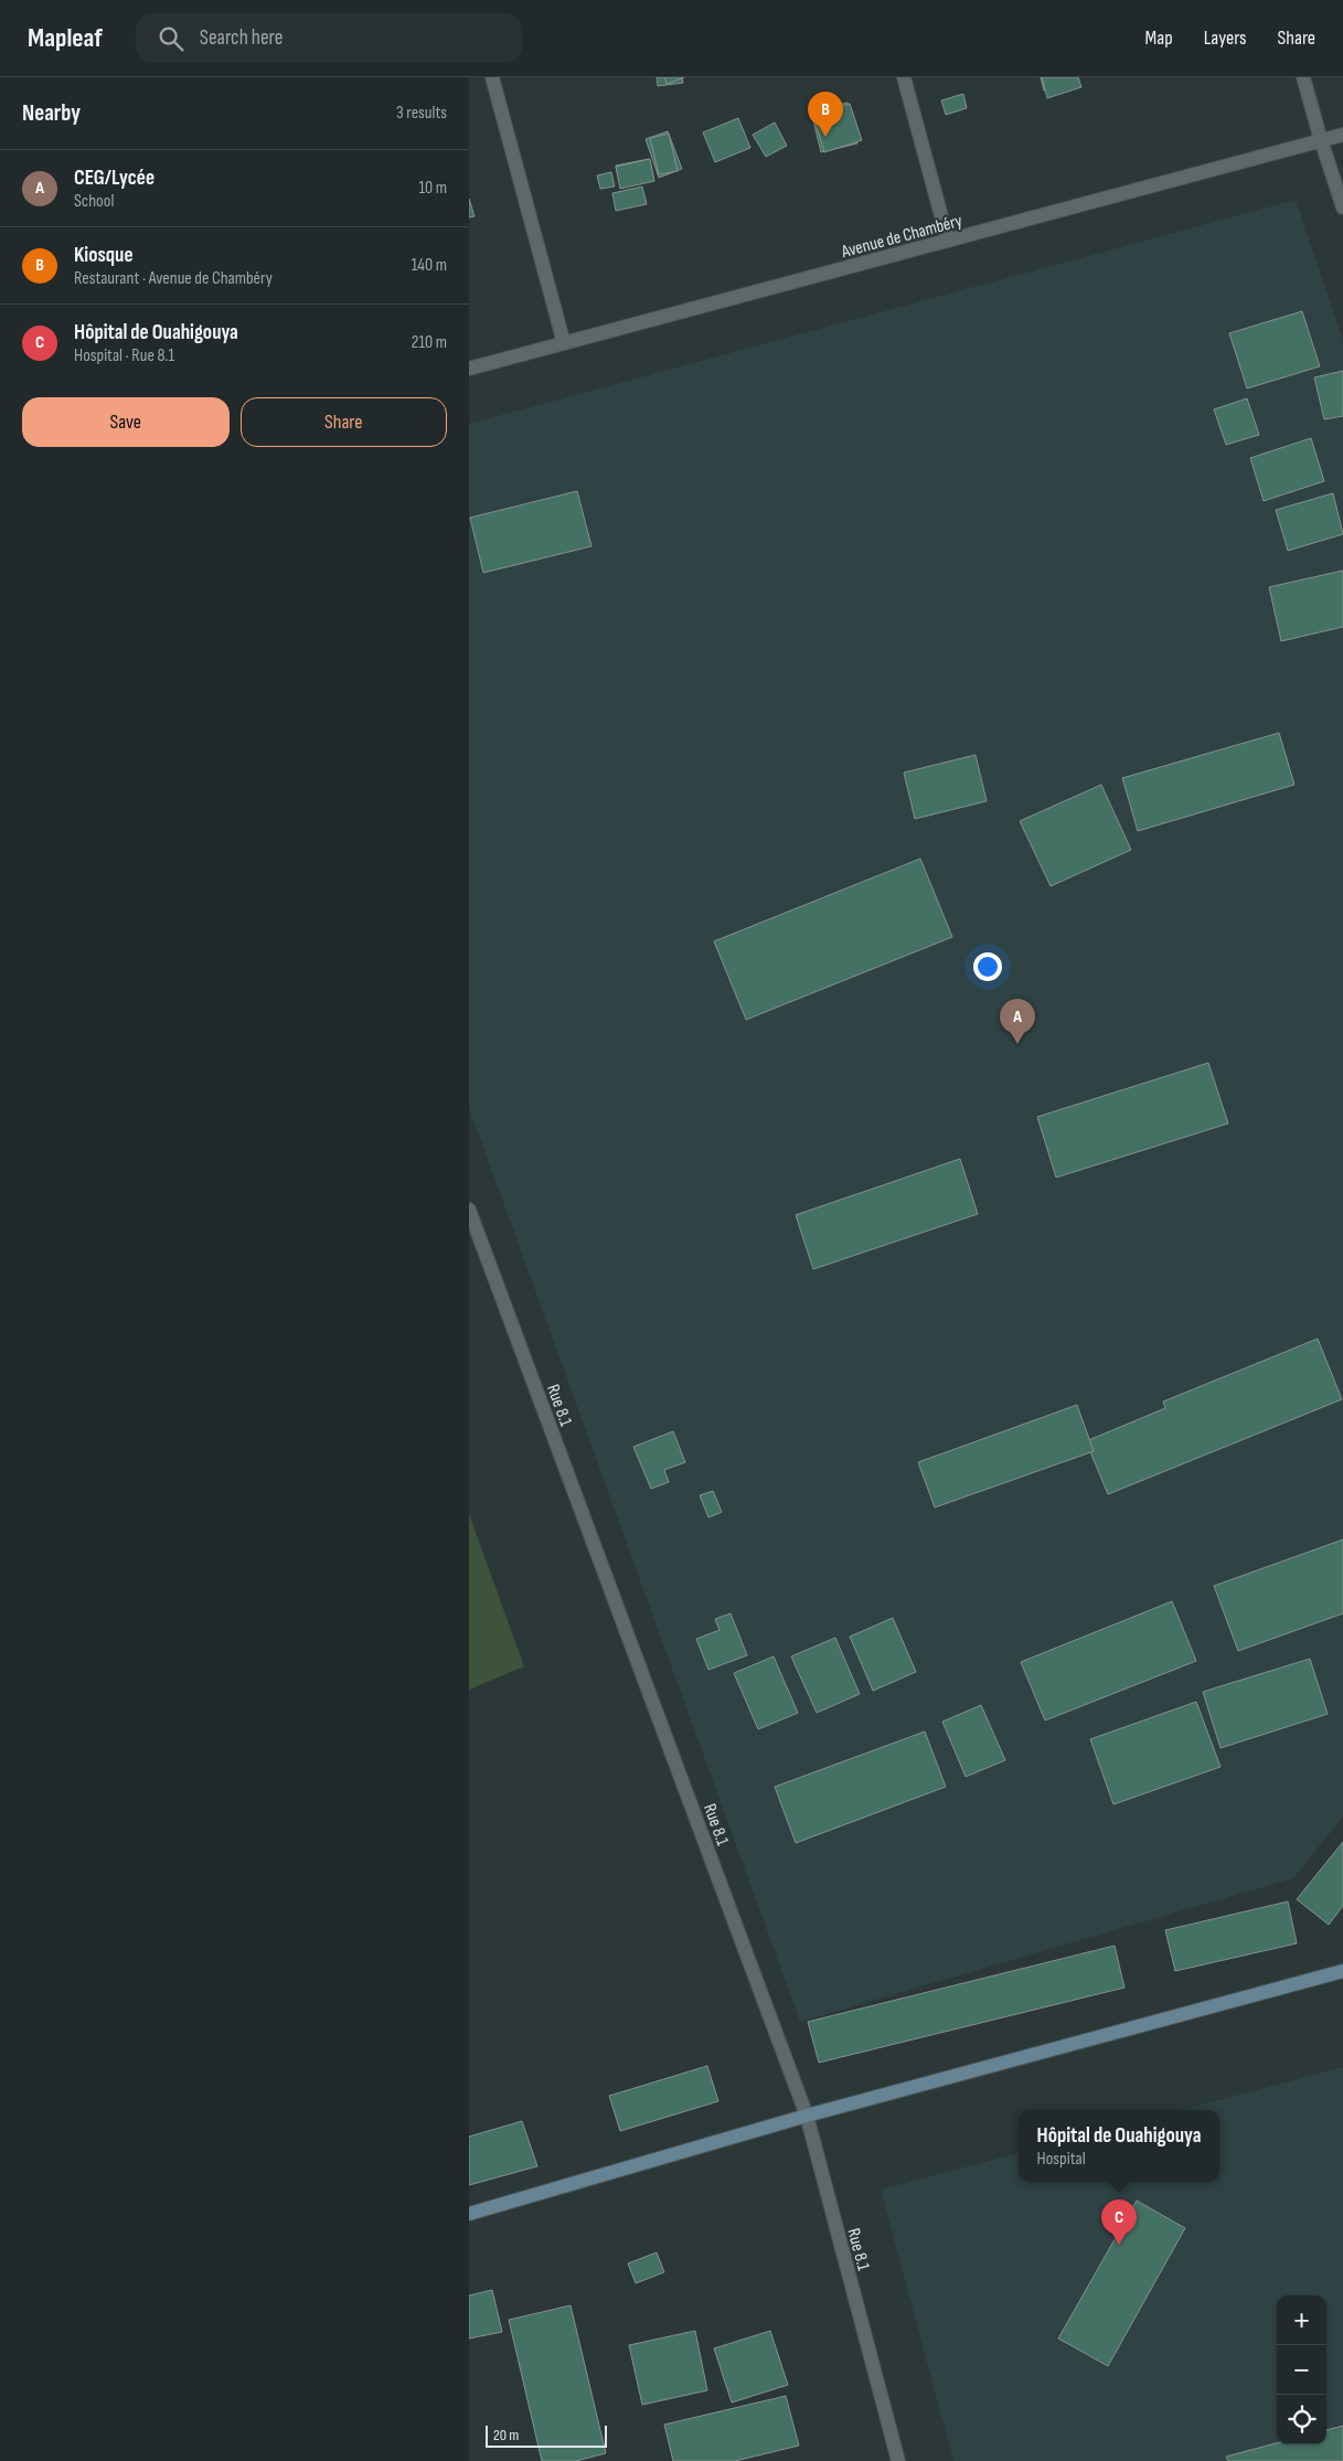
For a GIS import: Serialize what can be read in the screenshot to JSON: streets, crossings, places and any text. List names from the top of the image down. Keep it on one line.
{"streets":{"street":["Avenue de Chambéry","Rue 8.1"]},"scale_bar":"20 m","page":{"header":"Mapleaf","search":"Search here","nav":["Map","Layers","Share"],"heading":["Nearby","3 results"],"pins":["B","A","C"],"list":[{"mark":"A","name":"CEG/Lycée","note":"School","value":"10 m"},{"mark":"B","name":"Kiosque","note":"Restaurant · Avenue de Chambéry","value":"140 m"},{"mark":"C","name":"Hôpital de Ouahigouya","note":"Hospital · Rue 8.1","value":"210 m"}],"buttons":["Save","Share"],"popup":["Hôpital de Ouahigouya","Hospital"],"map_buttons":["+","−"],"scale":"20 m"}}
